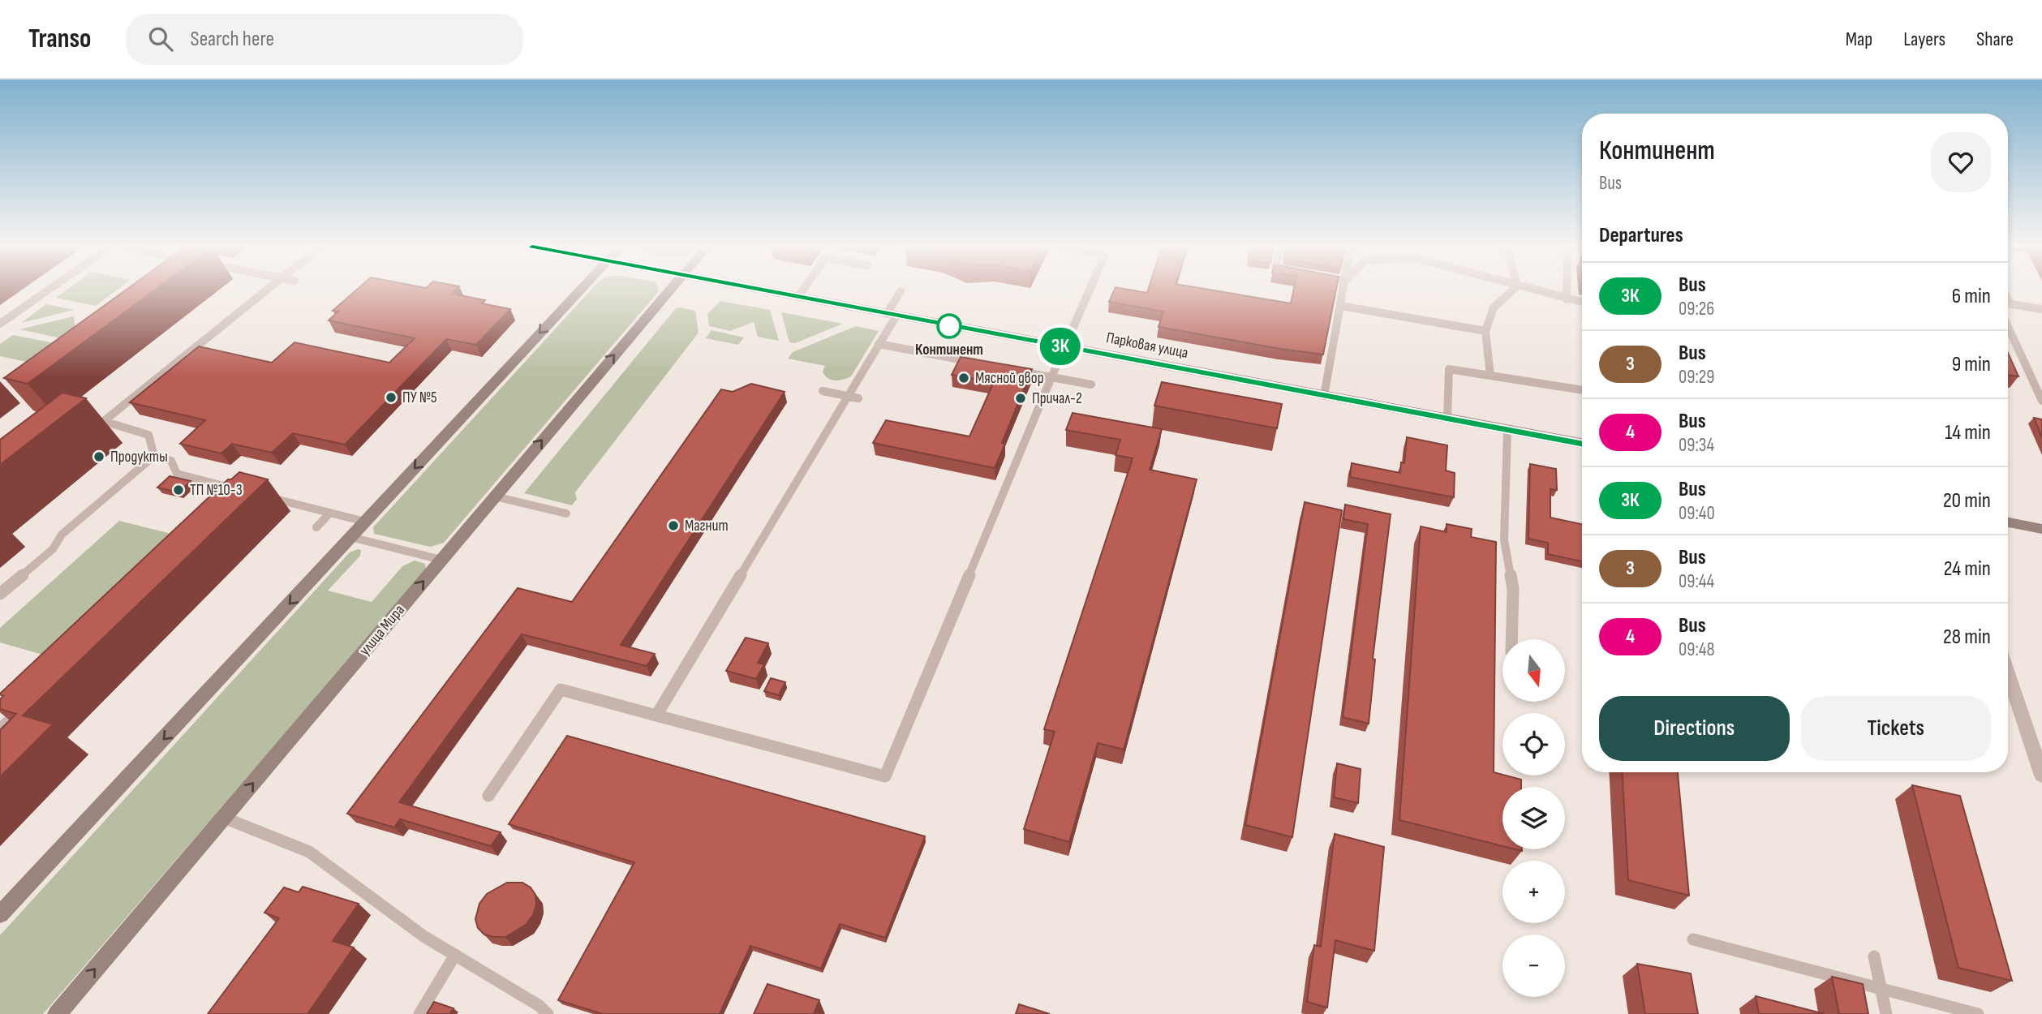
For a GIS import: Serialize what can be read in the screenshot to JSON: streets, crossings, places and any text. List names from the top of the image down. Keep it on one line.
{"streets":{"main road":["Парковая улица","улица Мира"]},"places":["Континент","Мясной двор","ПУ №5","Причал-2","Продукты","ТП №10-3","Магнит"],"lines":["bus line 3К"],"north":"bottom","page":{"header":"Transo","search":"Search here","nav":["Map","Layers","Share"],"on_map":"3К","heading":[["Континент","Bus"],"Departures"],"list":[{"mark":"3К","name":"Bus","note":"09:26","value":"6 min"},{"mark":"3","name":"Bus","note":"09:29","value":"9 min"},{"mark":"4","name":"Bus","note":"09:34","value":"14 min"},{"mark":"3К","name":"Bus","note":"09:40","value":"20 min"},{"mark":"3","name":"Bus","note":"09:44","value":"24 min"},{"mark":"4","name":"Bus","note":"09:48","value":"28 min"}],"map_buttons":["+","−"],"buttons":["Directions","Tickets"]}}
